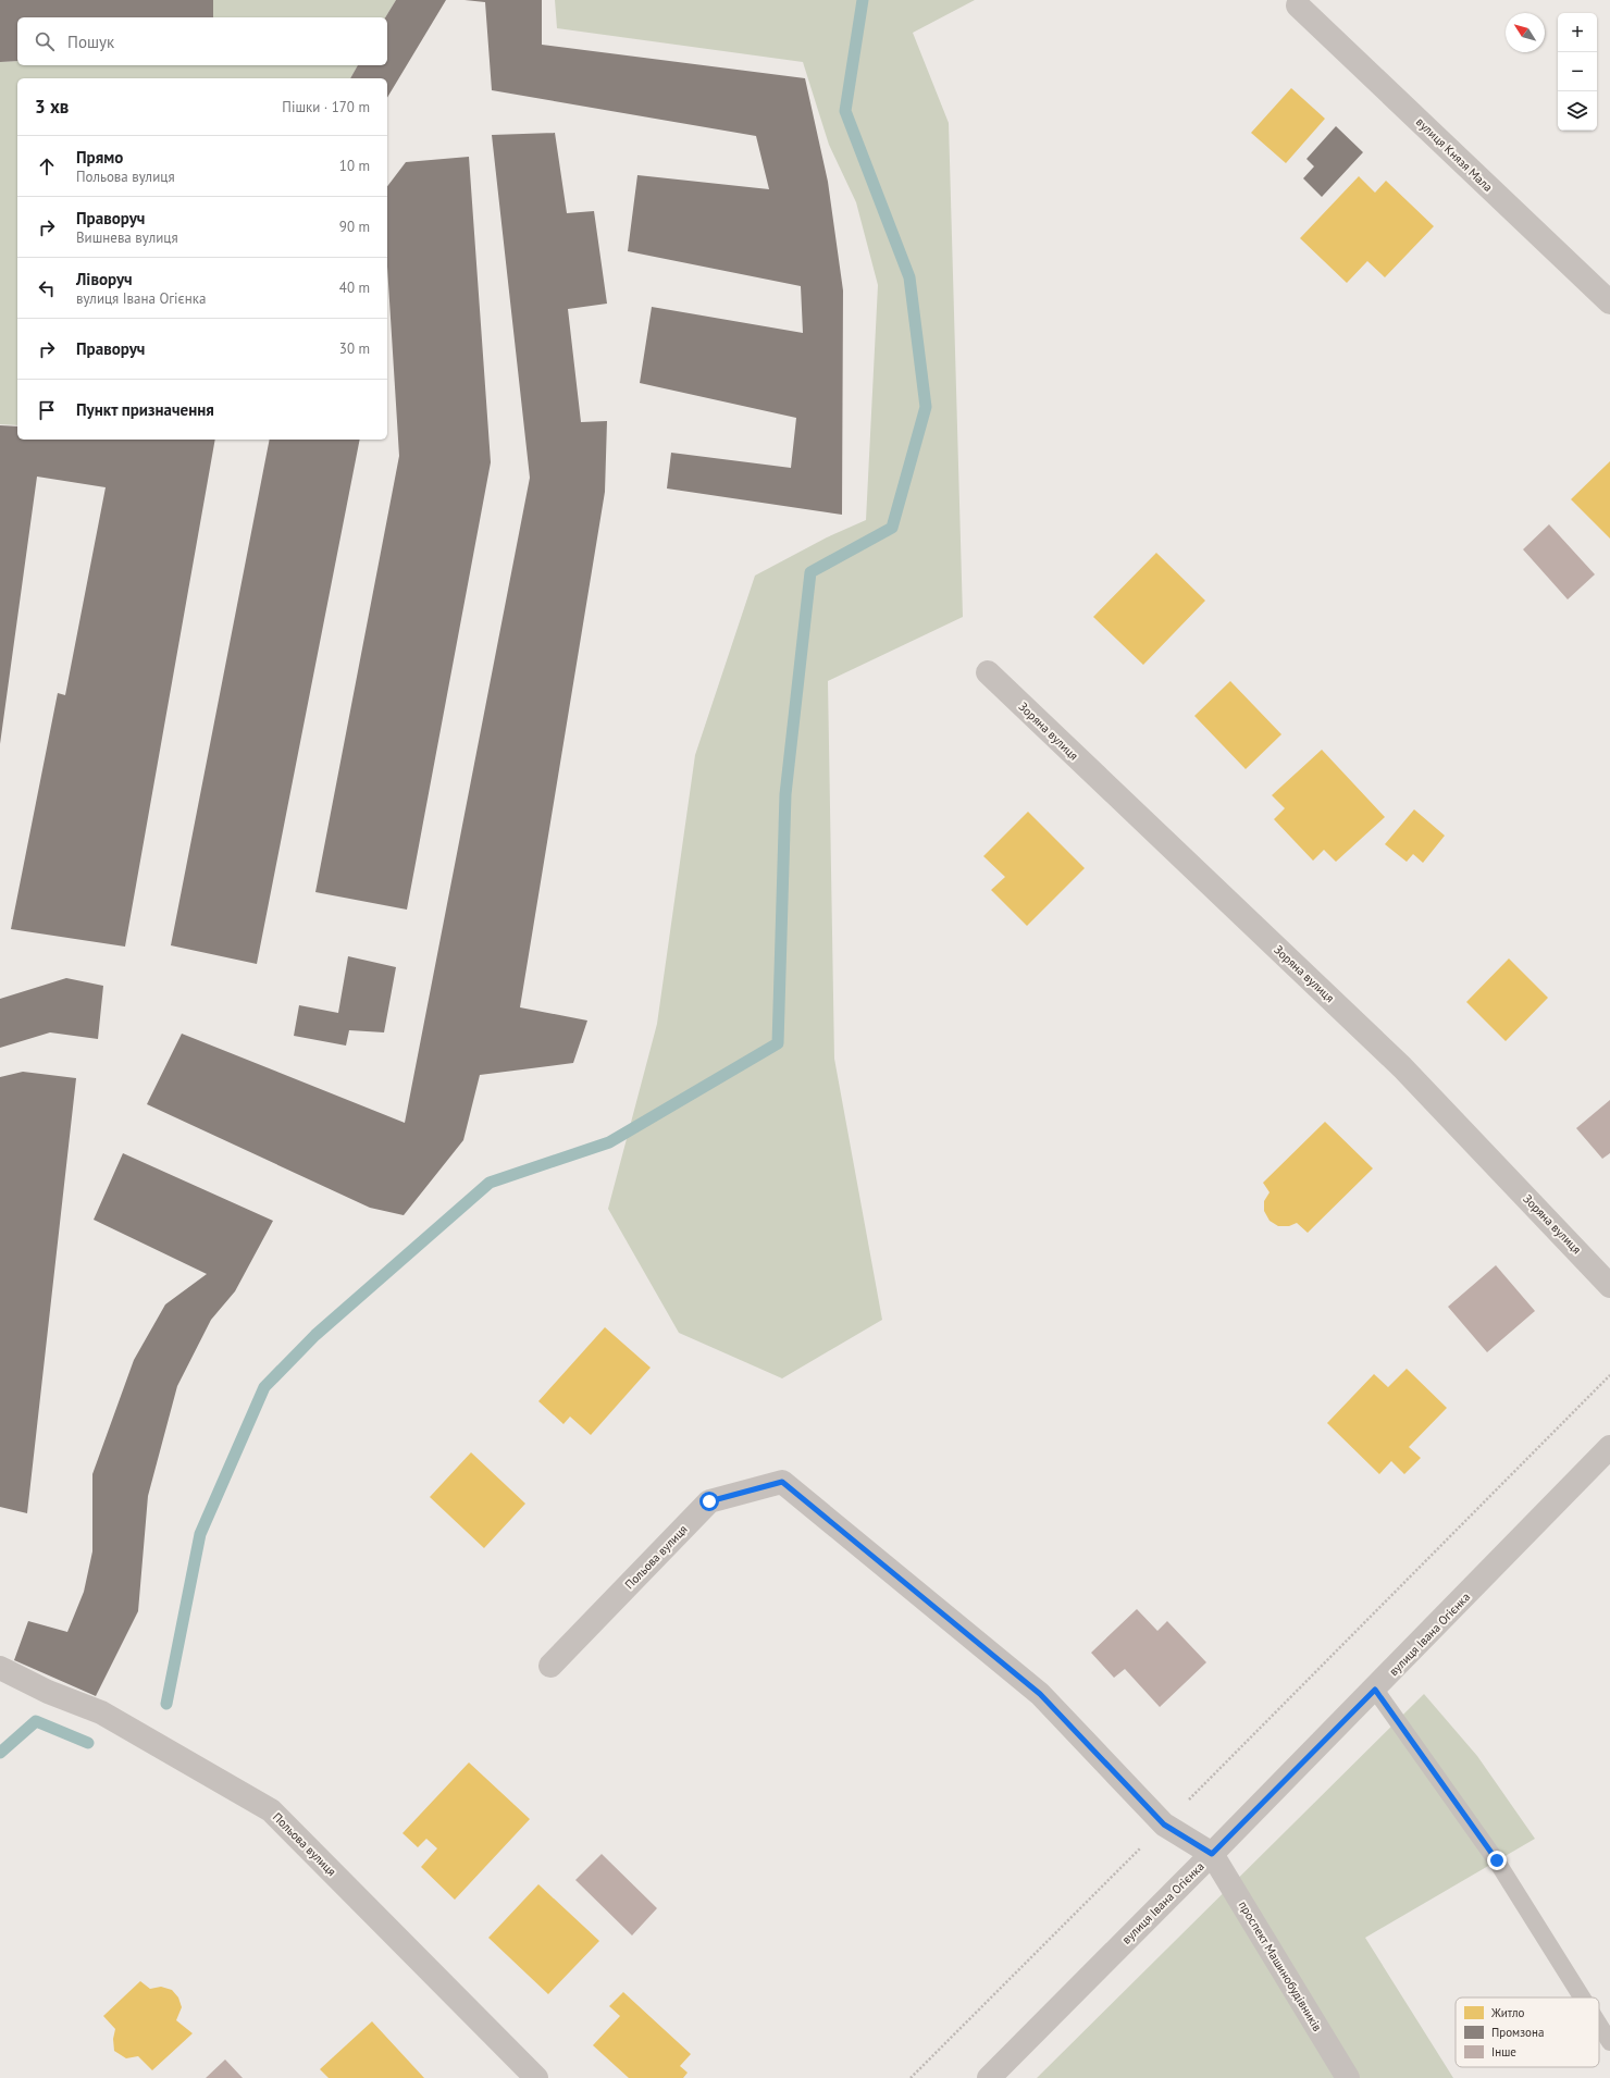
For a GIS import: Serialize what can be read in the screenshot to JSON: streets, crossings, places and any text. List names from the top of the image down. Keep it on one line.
{"streets":{"street":["вулиця Князя Мала","Зоряна вулиця","Польова вулиця","вулиця Івана Огієнка","проспект Машинобудівників"]},"crossings":[["вулиця Івана Огієнка","проспект Машинобудівників"]],"legend":["Житло","Промзона","Інше"],"north":"top left","page":{"map_buttons":["+","−"],"search":"Пошук","heading":["3 хв","Пішки · 170 m"],"list":[["Прямо","Польова вулиця","10 m"],["Праворуч","Вишнева вулиця","90 m"],["Ліворуч","вулиця Івана Огієнка","40 m"],["Праворуч","30 m"],"Пункт призначення"]}}
